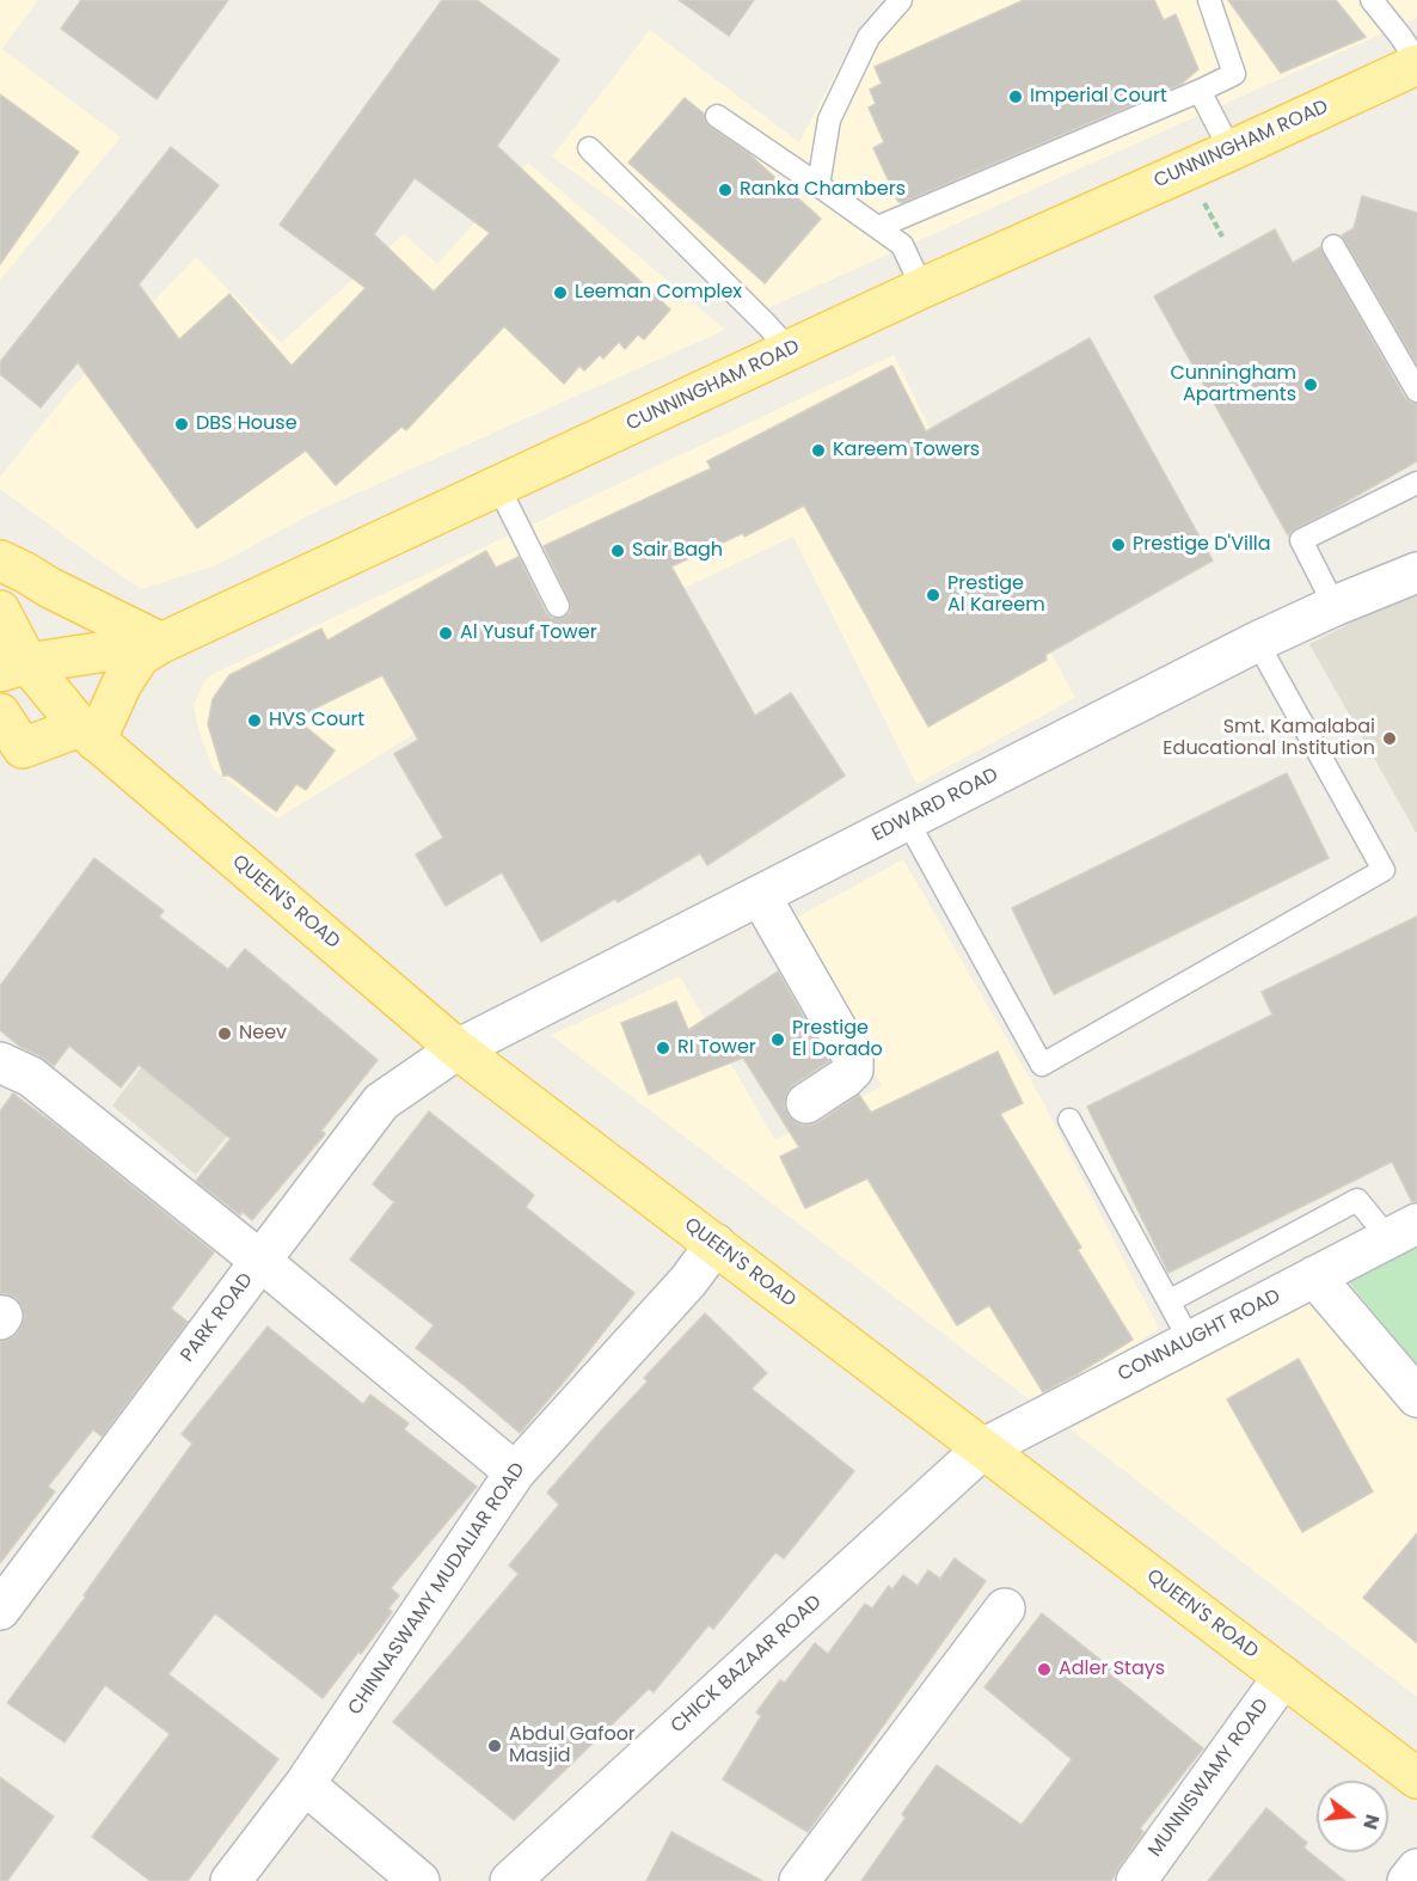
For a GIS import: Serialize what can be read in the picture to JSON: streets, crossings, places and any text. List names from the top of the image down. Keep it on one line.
{"streets":{"main road":["CUNNINGHAM ROAD","QUEEN'S ROAD"],"street":["EDWARD ROAD","PARK ROAD","CONNAUGHT ROAD","CHINNASWAMY MUDALIAR ROAD","CHICK BAZAAR ROAD","MUNNISWAMY ROAD"]},"crossings":[["CUNNINGHAM ROAD","QUEEN'S ROAD"],["EDWARD ROAD","QUEEN'S ROAD"],["EDWARD ROAD","PARK ROAD"],["QUEEN'S ROAD","PARK ROAD"],["QUEEN'S ROAD","CONNAUGHT ROAD"],["QUEEN'S ROAD","CHINNASWAMY MUDALIAR ROAD"],["QUEEN'S ROAD","CHICK BAZAAR ROAD"],["QUEEN'S ROAD","MUNNISWAMY ROAD"],["CONNAUGHT ROAD","CHICK BAZAAR ROAD"]],"places":["Imperial Court","Ranka Chambers","Leeman Complex","Cunningham Apartments","DBS House","Kareem Towers","Prestige D'Villa","Sair Bagh","Prestige Al Kareem","Al Yusuf Tower","HVS Court","Smt. Kamalabai Educational Institution","Neev","Prestige El Dorado","RI Tower","Adler Stays","Abdul Gafoor Masjid"],"north":"right"}
